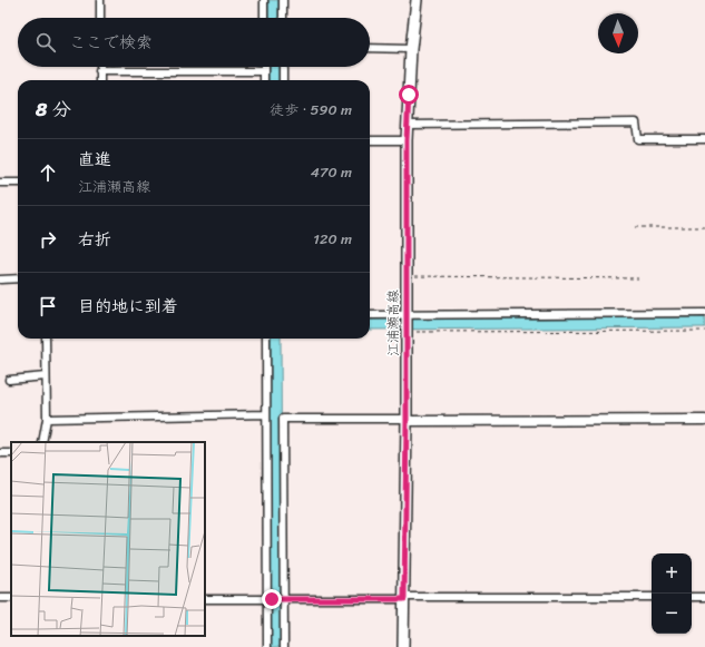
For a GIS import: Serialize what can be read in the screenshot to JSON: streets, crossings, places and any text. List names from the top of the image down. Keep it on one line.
{"streets":{"main road":["江浦瀬高線"]},"north":"bottom","page":{"search":"ここで検索","heading":["8 分","徒歩 · 590 m"],"list":[["直進","江浦瀬高線","470 m"],["右折","120 m"],"目的地に到着"],"map_buttons":["+","−"]}}
